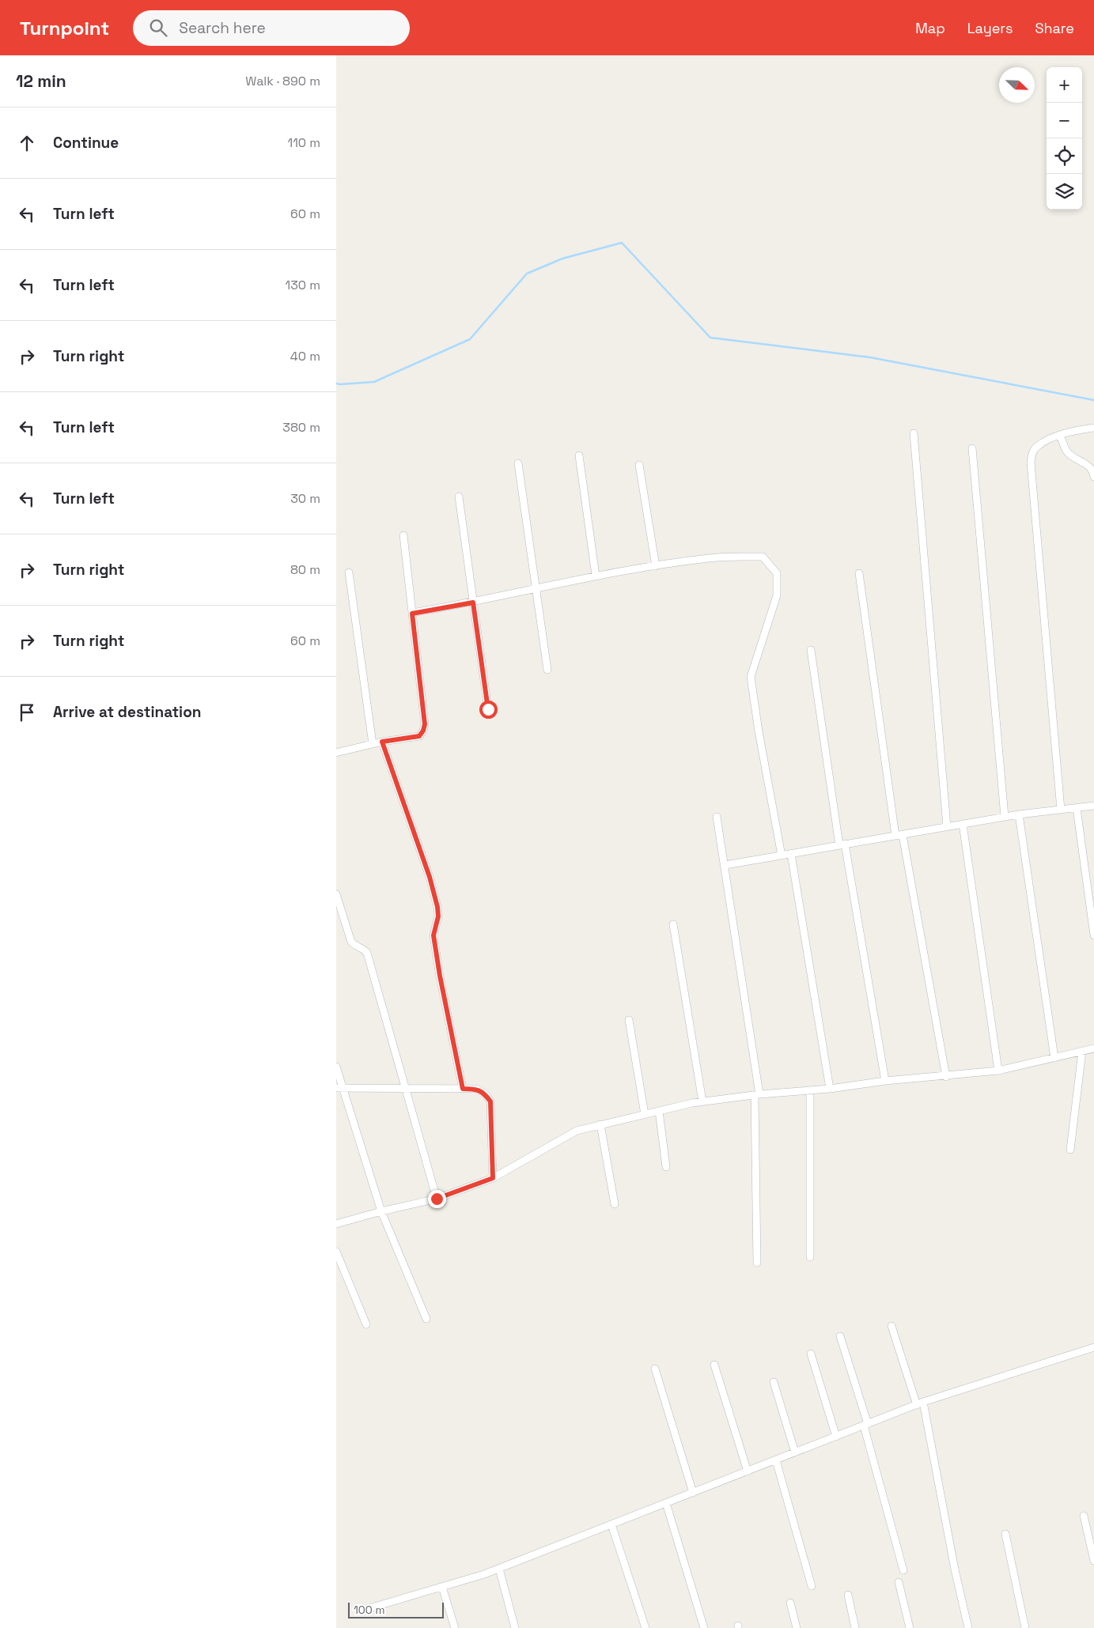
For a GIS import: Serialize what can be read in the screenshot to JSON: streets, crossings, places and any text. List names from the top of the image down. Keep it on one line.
{"scale_bar":"100 m","north":"bottom right","page":{"header":"Turnpoint","search":"Search here","nav":["Map","Layers","Share"],"heading":["12 min","Walk · 890 m"],"map_buttons":["+","−"],"list":[["Continue","110 m"],["Turn left","60 m"],["Turn left","130 m"],["Turn right","40 m"],["Turn left","380 m"],["Turn left","30 m"],["Turn right","80 m"],["Turn right","60 m"],"Arrive at destination"],"scale":"100 m"}}
